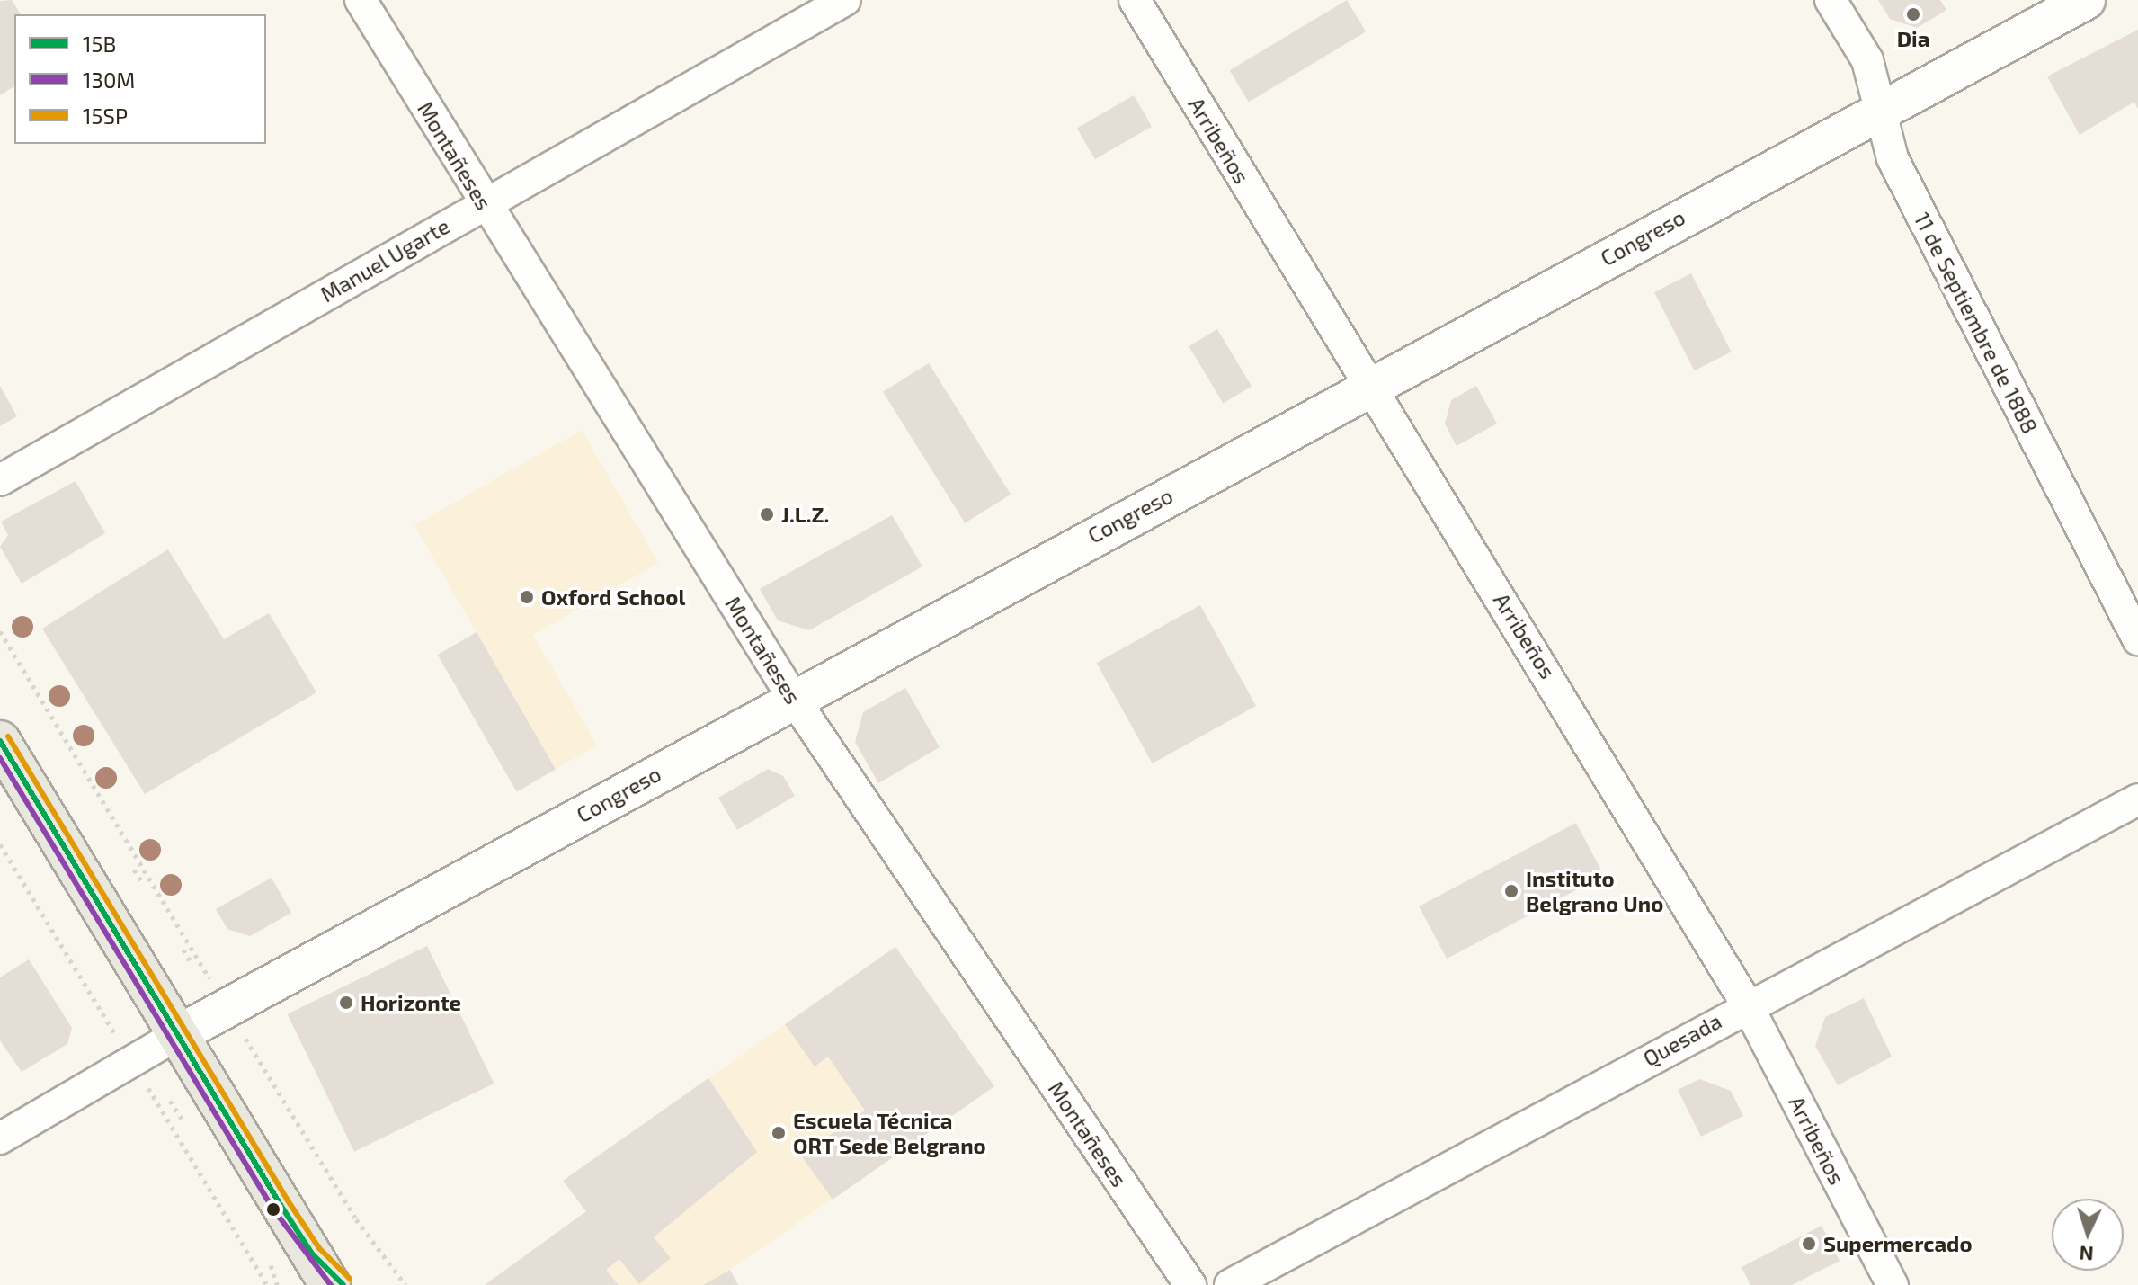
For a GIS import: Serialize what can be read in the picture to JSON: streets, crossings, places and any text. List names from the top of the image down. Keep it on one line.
{"streets":{"street":["Arribeños","Montañeses","Congreso","Manuel Ugarte","11 de Septiembre de 1888","Quesada"]},"crossings":[["Arribeños","Congreso"],["Arribeños","Quesada"],["Montañeses","Congreso"],["Montañeses","Manuel Ugarte"],["Congreso","11 de Septiembre de 1888"]],"places":["Dia","J.L.Z.","Oxford School","Instituto Belgrano Uno","Horizonte","Escuela Técnica ORT Sede Belgrano","Supermercado"],"lines":["transit line 15SP","transit line 15B","transit line 130M"],"legend":["15B","130M","15SP"],"north":"bottom"}
